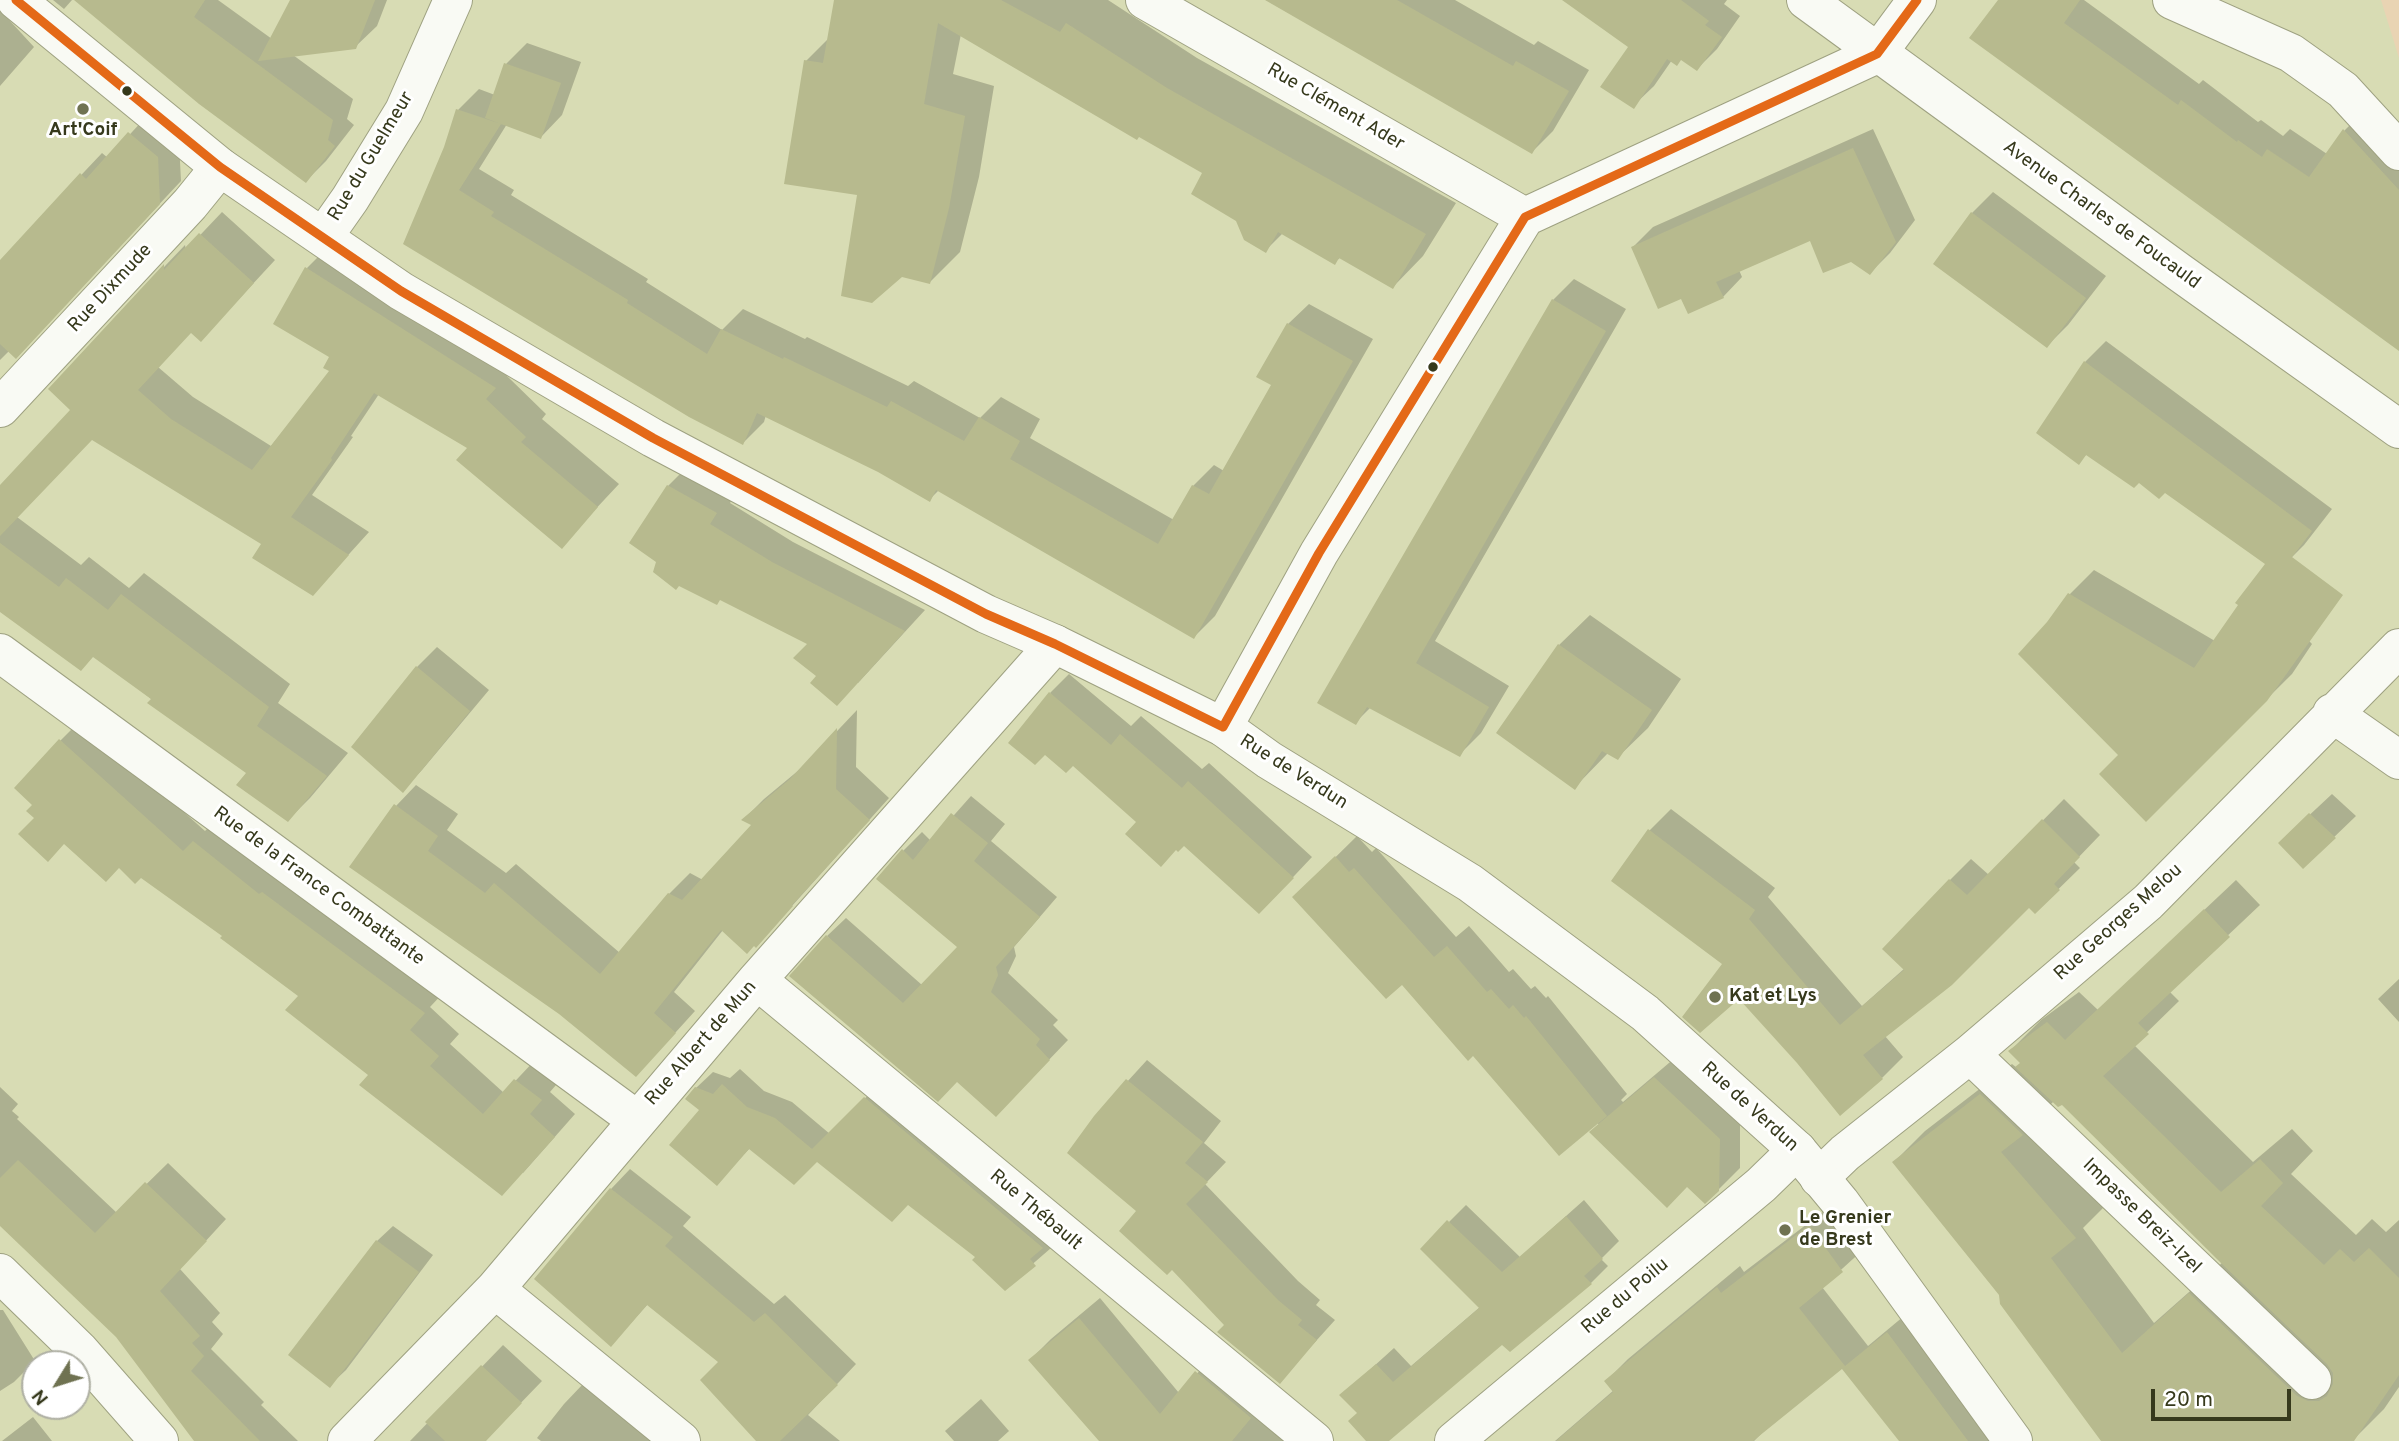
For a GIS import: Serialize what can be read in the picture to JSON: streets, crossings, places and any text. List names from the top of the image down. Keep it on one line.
{"streets":{"street":["Rue Clément Ader","Rue du Guelmeur","Avenue Charles de Foucauld","Rue Dixmude","Rue de Verdun","Rue de la France Combattante","Rue Georges Melou","Rue Albert de Mun","Rue Thébault","Impasse Breiz-Izel","Rue du Poilu"]},"crossings":[["Rue du Guelmeur","Rue de Verdun"],["Rue Dixmude","Rue de Verdun"],["Rue de Verdun","Rue Georges Melou"],["Rue de Verdun","Rue Albert de Mun"],["Rue de Verdun","Rue du Poilu"],["Rue de la France Combattante","Rue Albert de Mun"],["Rue Georges Melou","Impasse Breiz-Izel"],["Rue Georges Melou","Rue du Poilu"],["Rue Albert de Mun","Rue Thébault"]],"places":["Art'Coif","Kat et Lys","Le Grenier de Brest"],"scale_bar":"20 m","north":"bottom left"}
